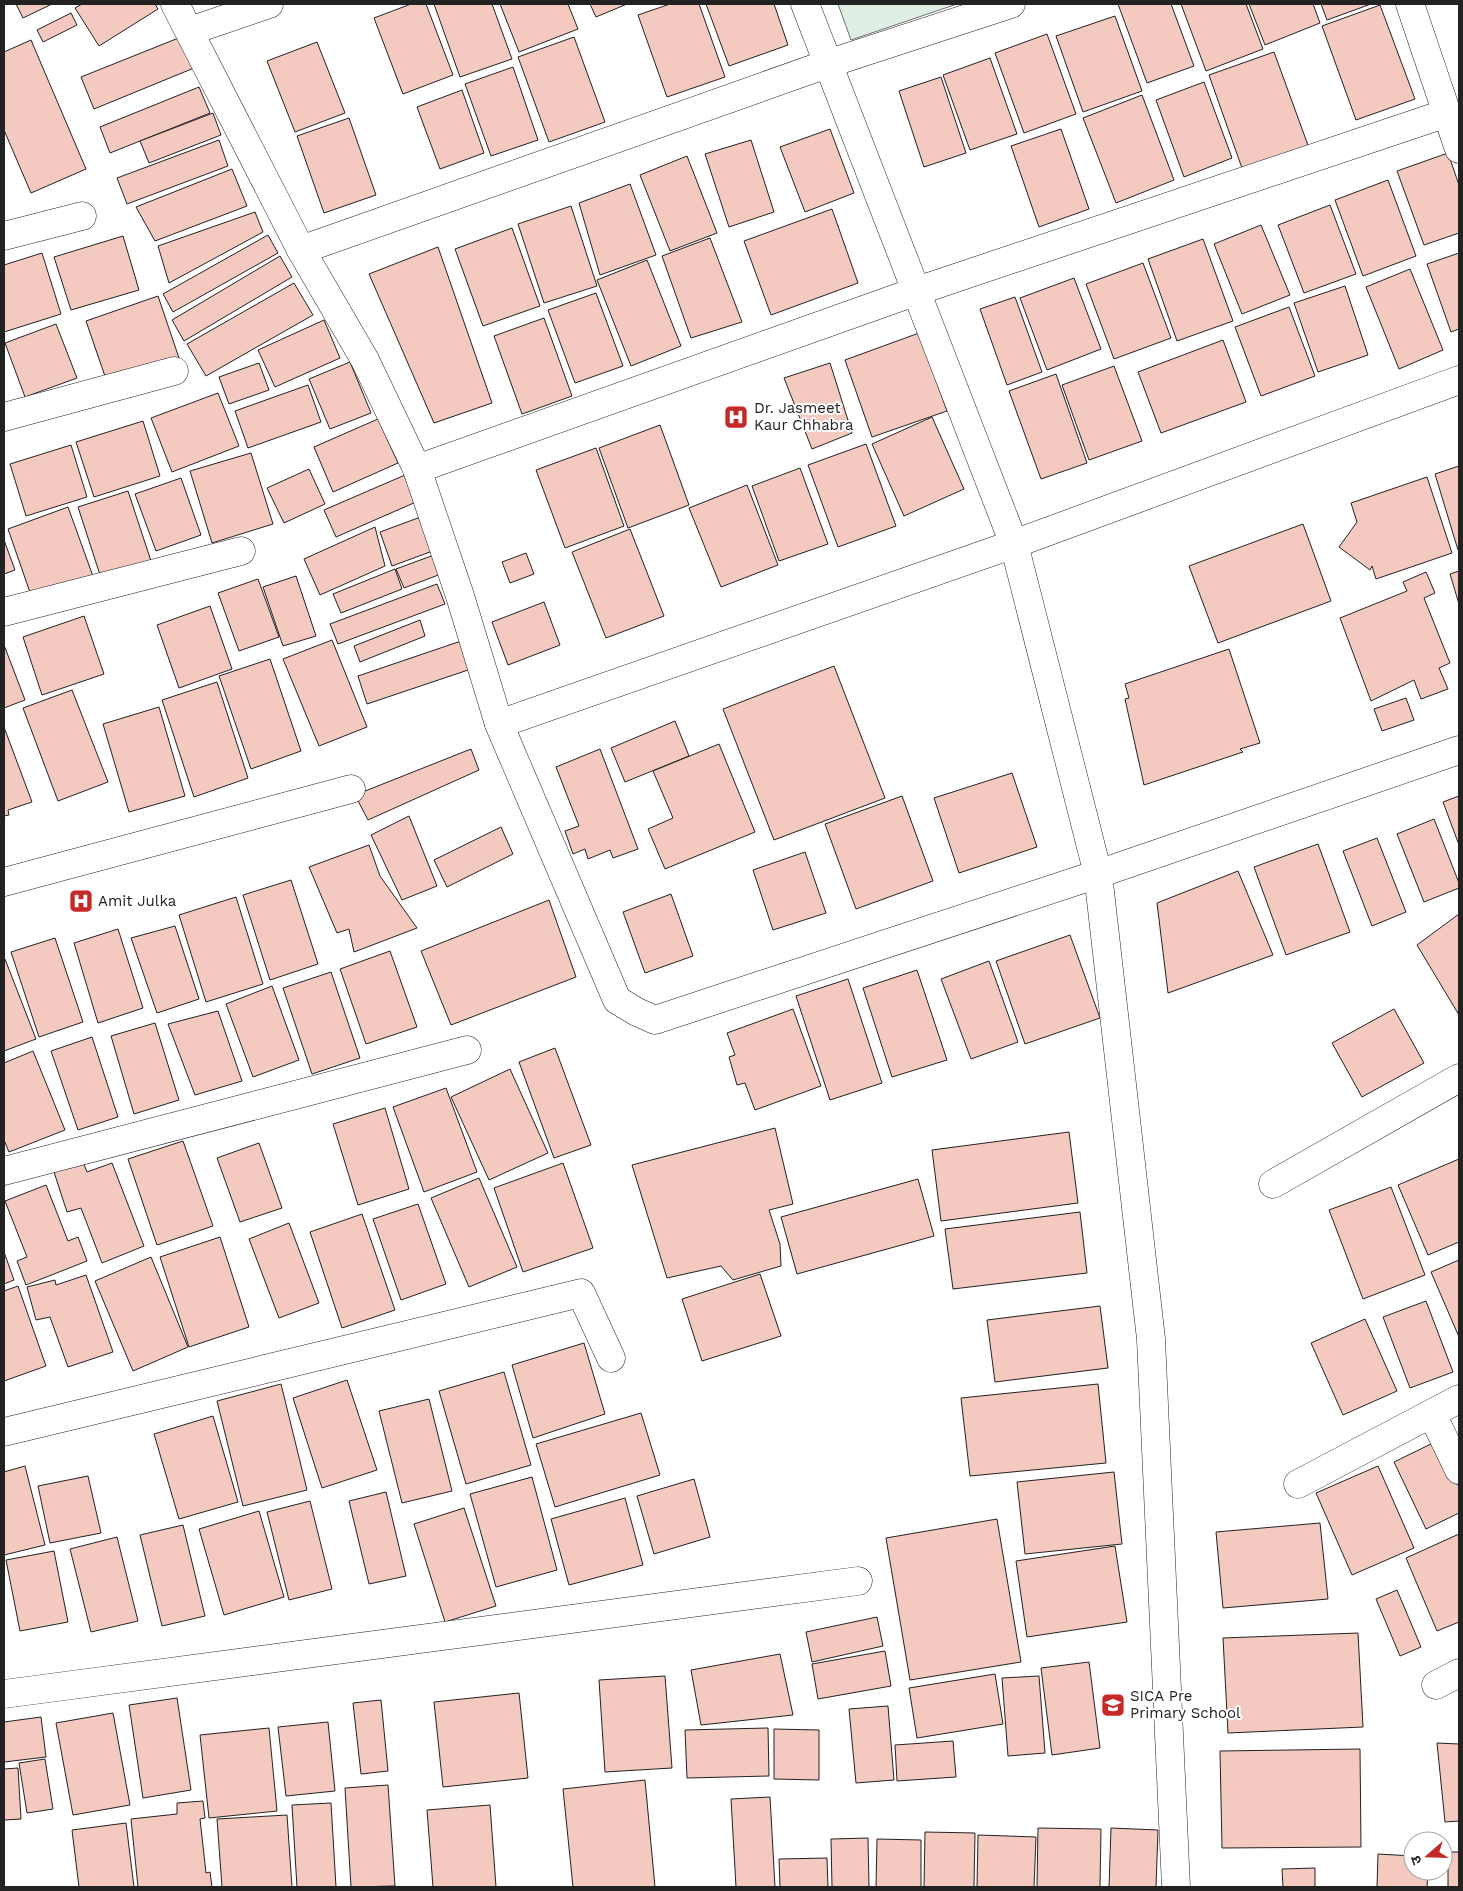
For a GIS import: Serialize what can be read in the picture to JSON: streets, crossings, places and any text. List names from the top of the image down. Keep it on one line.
{"places":{"hospital":["Dr. Jasmeet Kaur Chhabra","Amit Julka"],"school or university":["SICA Pre Primary School"]},"north":"left"}
